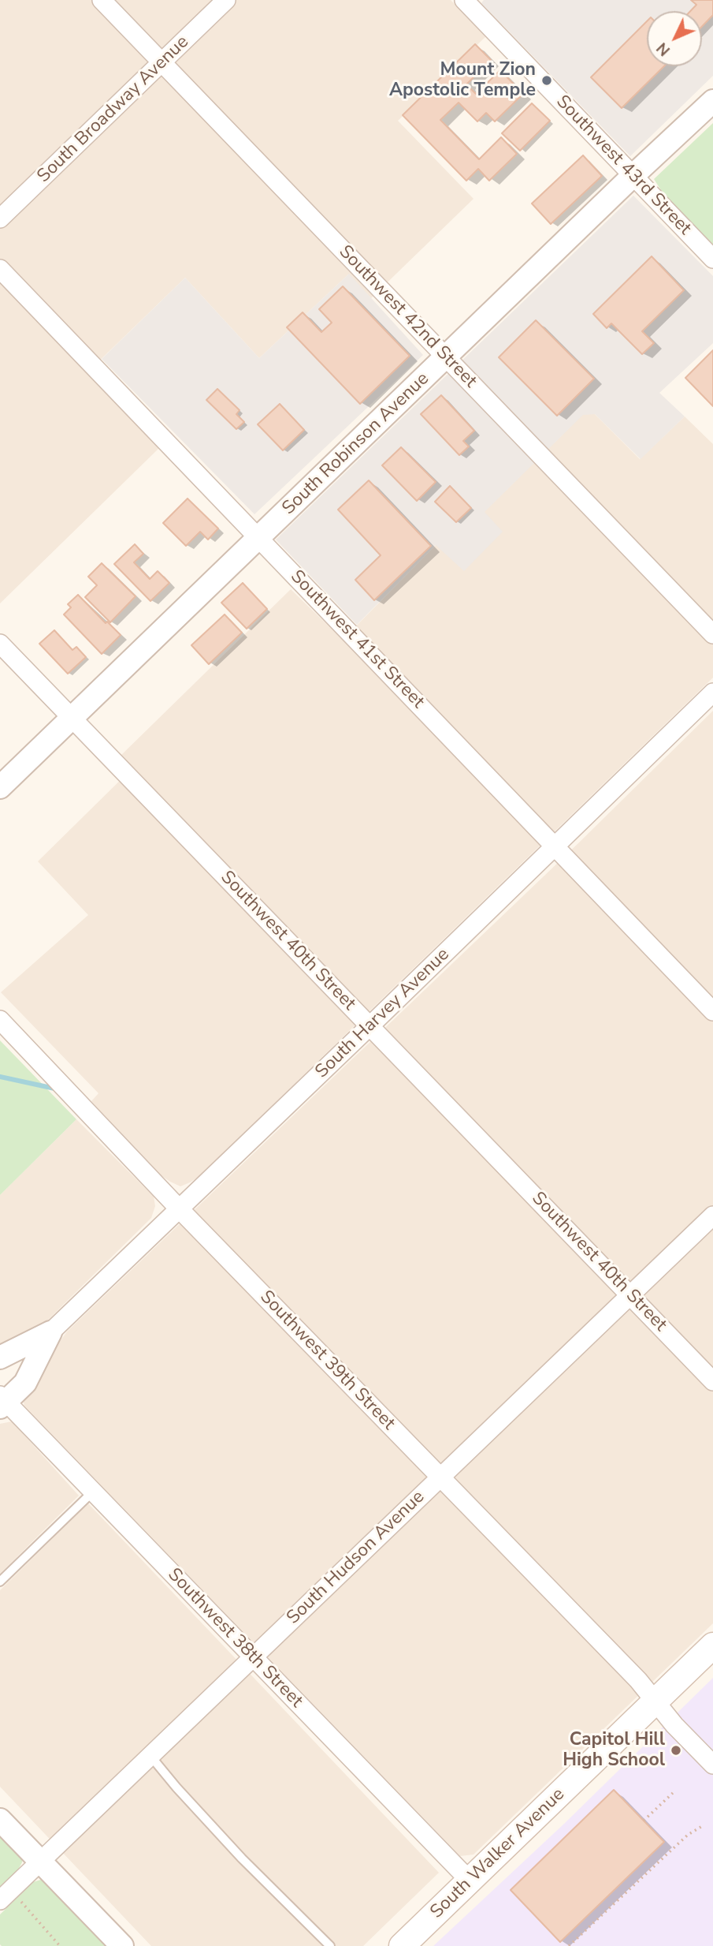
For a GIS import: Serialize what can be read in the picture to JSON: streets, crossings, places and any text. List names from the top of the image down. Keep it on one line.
{"streets":{"main road":["South Walker Avenue"],"street":["South Broadway Avenue","Southwest 43rd Street","Southwest 42nd Street","South Robinson Avenue","Southwest 41st Street","Southwest 40th Street","South Harvey Avenue","Southwest 39th Street","South Hudson Avenue","Southwest 38th Street"]},"crossings":[["South Broadway Avenue","Southwest 42nd Street"],["Southwest 43rd Street","South Robinson Avenue"],["Southwest 42nd Street","South Robinson Avenue"],["South Robinson Avenue","Southwest 41st Street"],["South Robinson Avenue","Southwest 40th Street"],["Southwest 41st Street","South Harvey Avenue"],["Southwest 40th Street","South Harvey Avenue"],["Southwest 40th Street","South Hudson Avenue"],["South Harvey Avenue","Southwest 39th Street"],["South Harvey Avenue","Southwest 38th Street"],["Southwest 39th Street","South Hudson Avenue"],["Southwest 39th Street","South Walker Avenue"],["South Hudson Avenue","Southwest 38th Street"],["Southwest 38th Street","South Walker Avenue"]],"places":["Mount Zion Apostolic Temple","Capitol Hill High School"],"north":"bottom left"}
